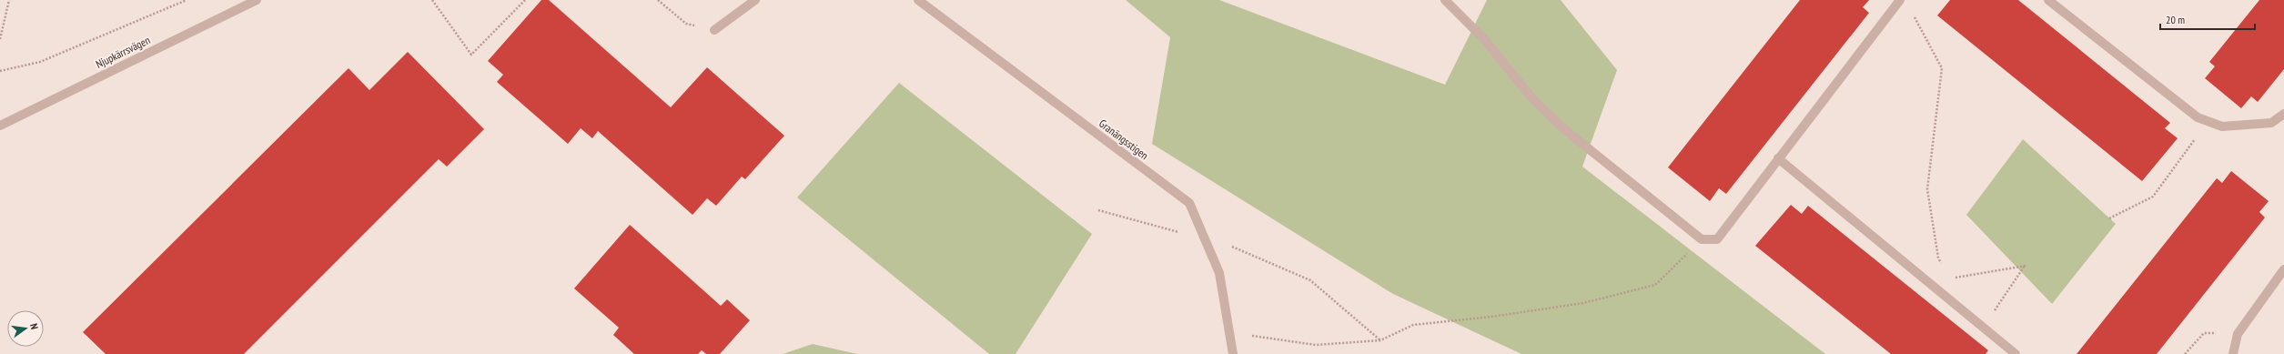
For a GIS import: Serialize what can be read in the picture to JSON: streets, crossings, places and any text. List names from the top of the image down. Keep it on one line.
{"streets":{"street":["Njupkärrsvägen","Granängsstigen"]},"scale_bar":"20 m","north":"right"}
